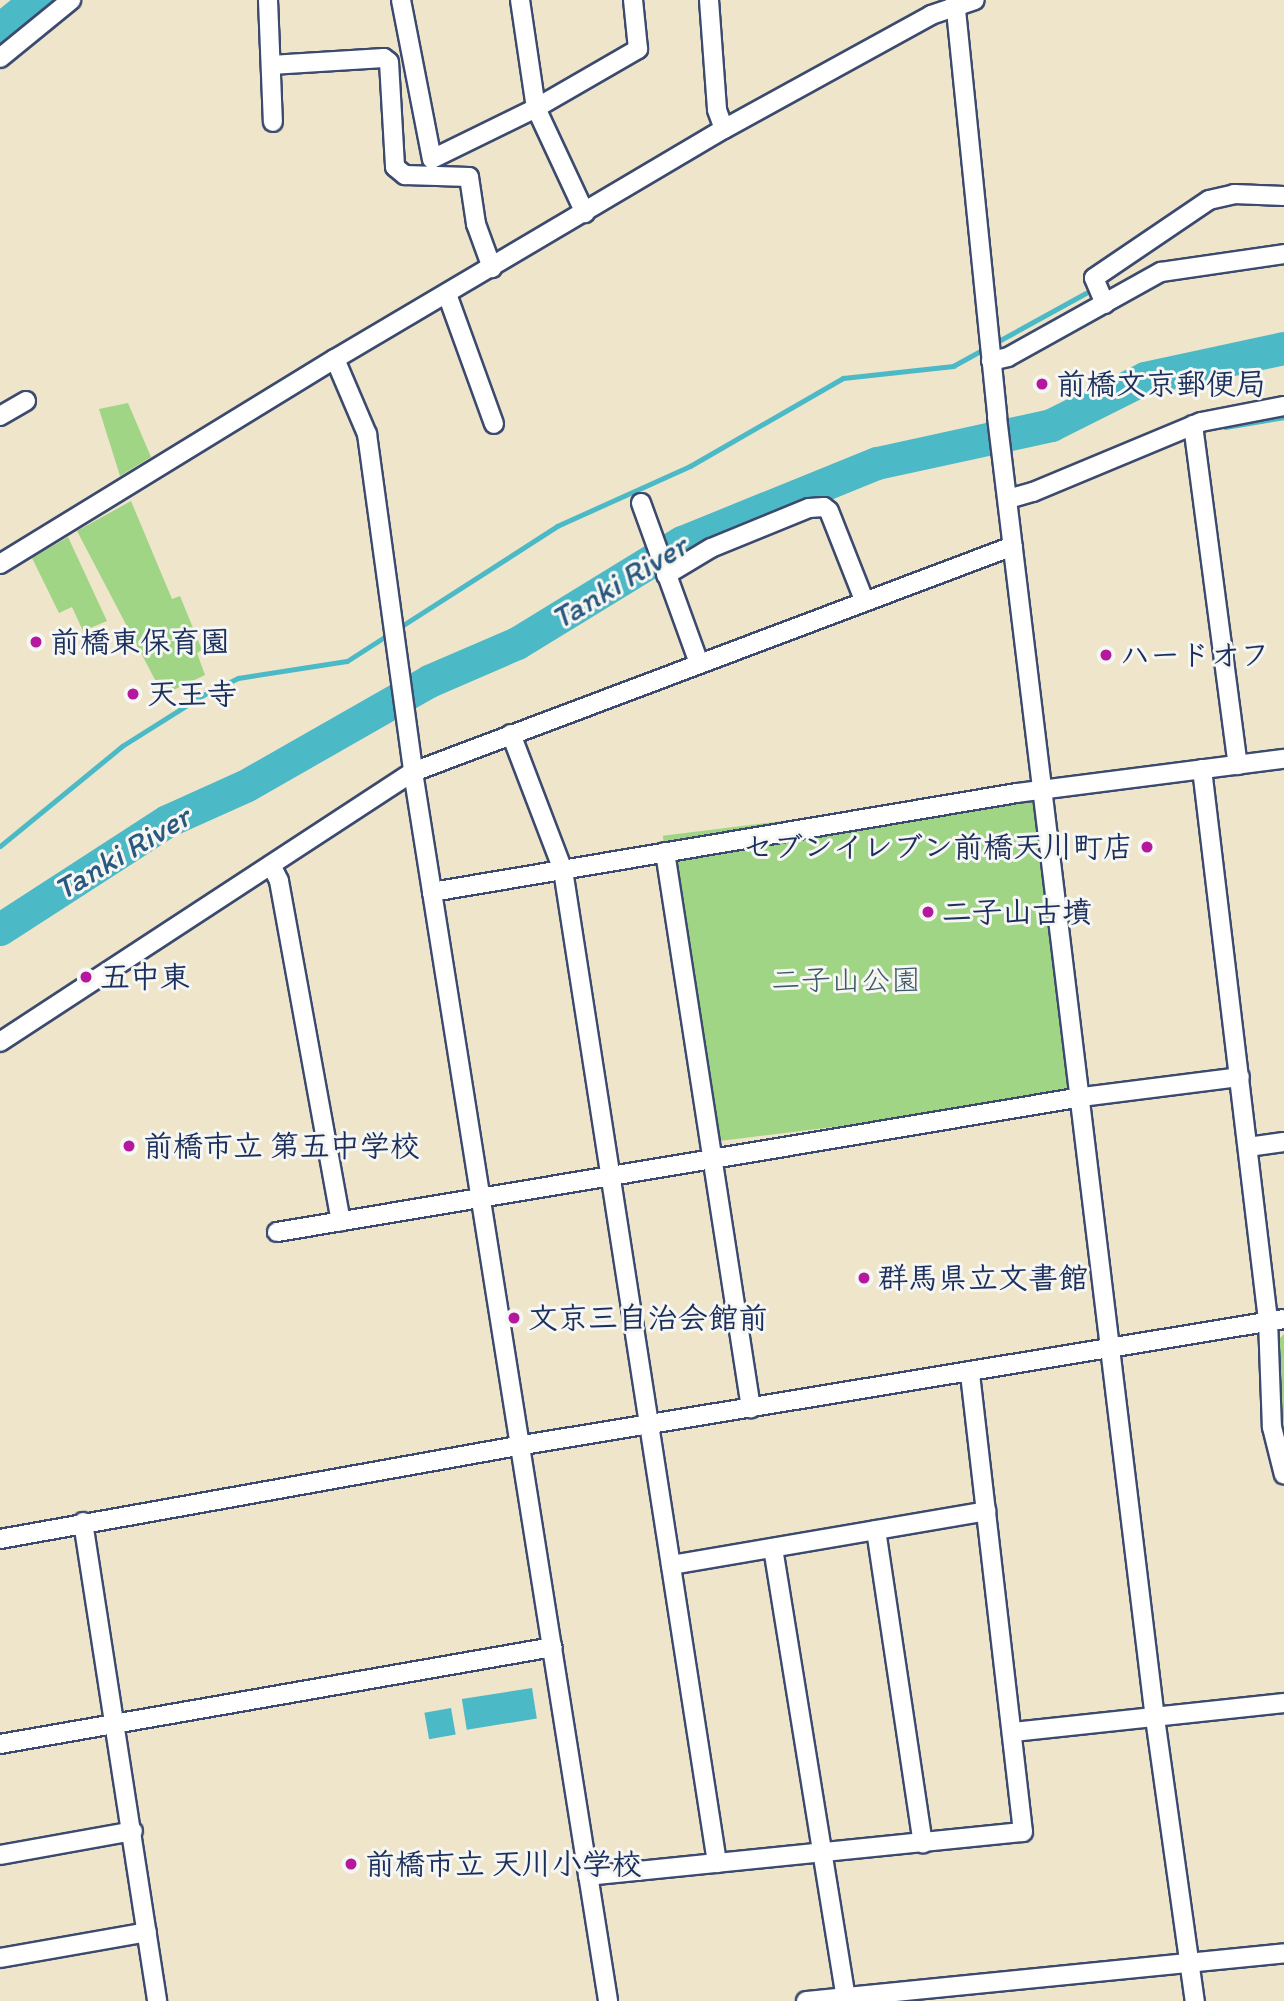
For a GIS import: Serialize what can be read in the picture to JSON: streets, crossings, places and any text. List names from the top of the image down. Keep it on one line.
{"water":["Tanki River"],"parks":["二子山公園"],"places":["前橋文京郵便局","前橋東保育園","ハードオフ","天王寺","セブンイレブン前橋天川町店","二子山古墳","五中東","前橋市立 第五中学校","群馬県立文書館","文京三自治会館前","前橋市立 天川小学校"]}
